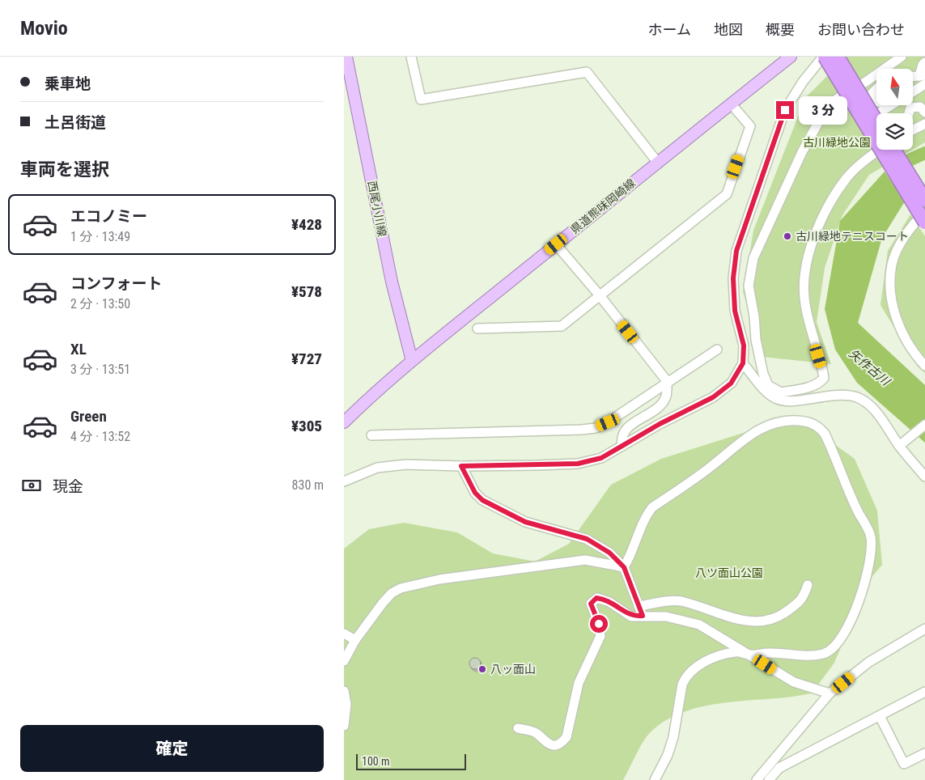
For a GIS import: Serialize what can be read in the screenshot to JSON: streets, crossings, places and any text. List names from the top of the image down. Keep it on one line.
{"streets":{"main road":["県道熊味岡崎線","西尾小川線"]},"crossings":[["県道熊味岡崎線","西尾小川線"]],"water":["矢作古川"],"parks":["古川緑地公園","八ツ面山公園"],"places":["古川緑地テニスコート","八ッ面山"],"scale_bar":"100 m","north":"top","page":{"header":"Movio","nav":["ホーム","地図","概要","お問い合わせ"],"banner":["乗車地","土呂街道"],"bubble":"3 分","heading":"車両を選択","list":[{"name":"エコノミー","note":"1 分 · 13:49","value":"¥428"},{"name":"コンフォート","note":"2 分 · 13:50","value":"¥578"},{"name":"XL","note":"3 分 · 13:51","value":"¥727"},{"name":"Green","note":"4 分 · 13:52","value":"¥305"}],"pay":["現金","830 m"],"buttons":"確定","scale":"100 m"}}
